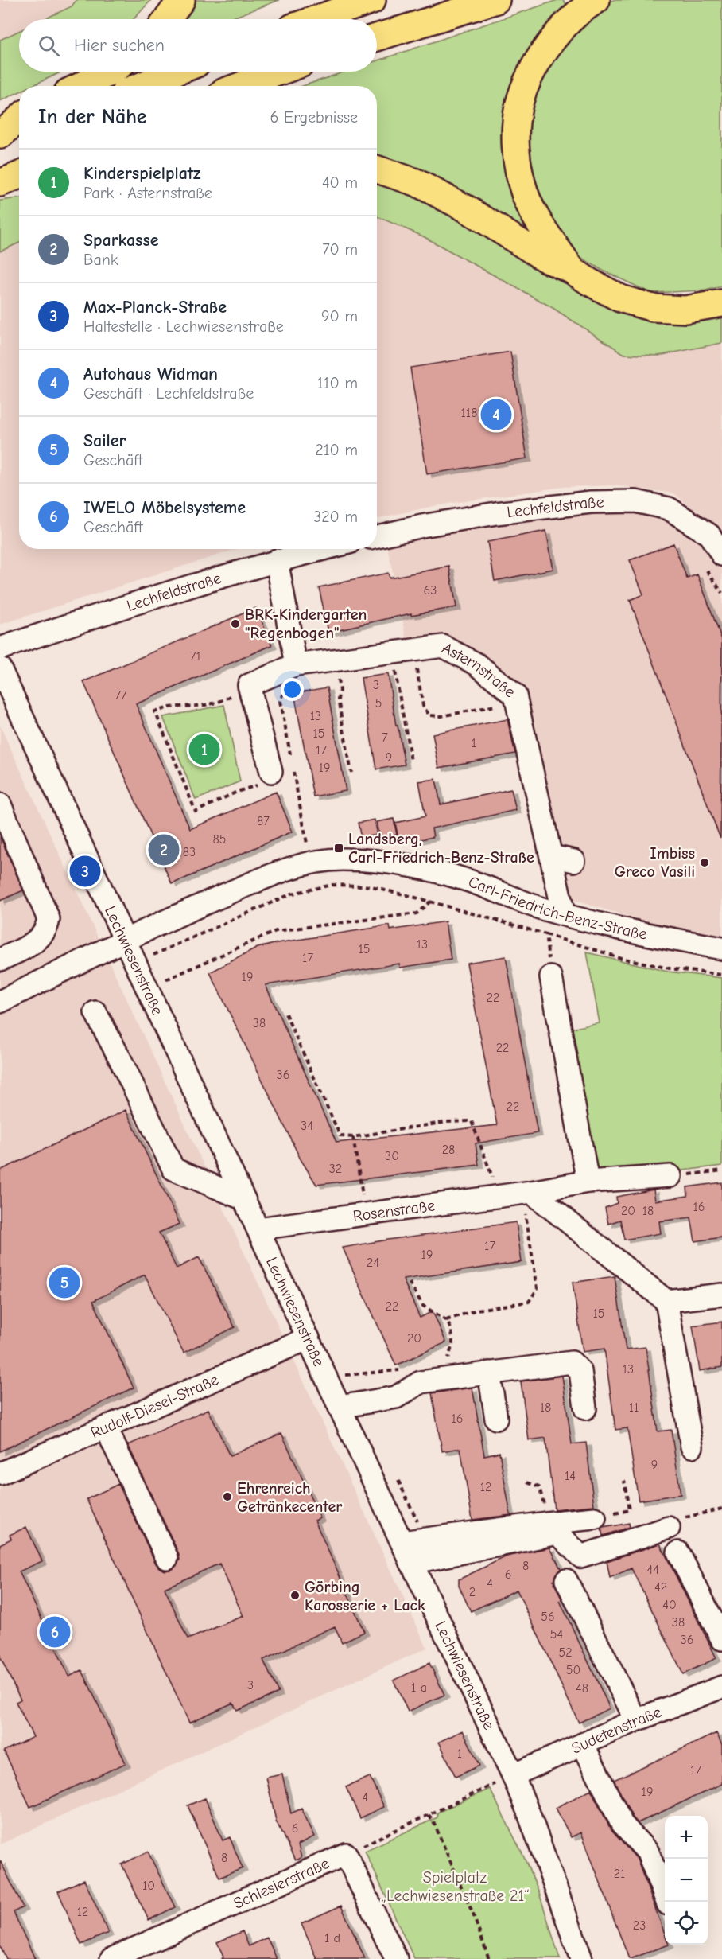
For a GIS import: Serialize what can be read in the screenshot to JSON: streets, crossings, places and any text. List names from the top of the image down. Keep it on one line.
{"streets":{"street":["Lechfeldstraße","Asternstraße","Carl-Friedrich-Benz-Straße","Lechwiesenstraße","Rosenstraße","Rudolf-Diesel-Straße","Sudetenstraße","Schlesierstraße"]},"crossings":[["Asternstraße","Carl-Friedrich-Benz-Straße"],["Carl-Friedrich-Benz-Straße","Lechwiesenstraße"],["Lechwiesenstraße","Rosenstraße"],["Lechwiesenstraße","Rudolf-Diesel-Straße"],["Lechwiesenstraße","Sudetenstraße"]],"parks":["Spielplatz „Lechwiesenstraße 21“"],"places":{"other":["BRK-Kindergarten \"Regenbogen\"","Imbiss Greco Vasili","Ehrenreich Getränkecenter","Görbing Karosserie + Lack"],"transit":["Landsberg, Carl-Friedrich-Benz-Straße"]},"house_numbers":["118","63","71","3","77","5","13","15","7","1","17","9","19","87","85","83","13","15","17","19","22","38","22","36","22","34","28","30","32","16","20","18","17","19","24","22","15","20","13","18","11","16","9","14","12","8","44","6","4","42","2","40","56","38","54","36","52","50","3","1 a","48","1","17","19","4","6","8","21","10","12","23","1 d"],"page":{"search":"Hier suchen","heading":["In der Nähe","6 Ergebnisse"],"list":[{"mark":"1","name":"Kinderspielplatz","note":"Park · Asternstraße","value":"40 m"},{"mark":"2","name":"Sparkasse","note":"Bank","value":"70 m"},{"mark":"3","name":"Max-Planck-Straße","note":"Haltestelle · Lechwiesenstraße","value":"90 m"},{"mark":"4","name":"Autohaus Widman","note":"Geschäft · Lechfeldstraße","value":"110 m"},{"mark":"5","name":"Sailer","note":"Geschäft","value":"210 m"},{"mark":"6","name":"IWELO Möbelsysteme","note":"Geschäft","value":"320 m"}],"pins":["4","1","2","3","5","6"],"map_buttons":["+","−"]}}
